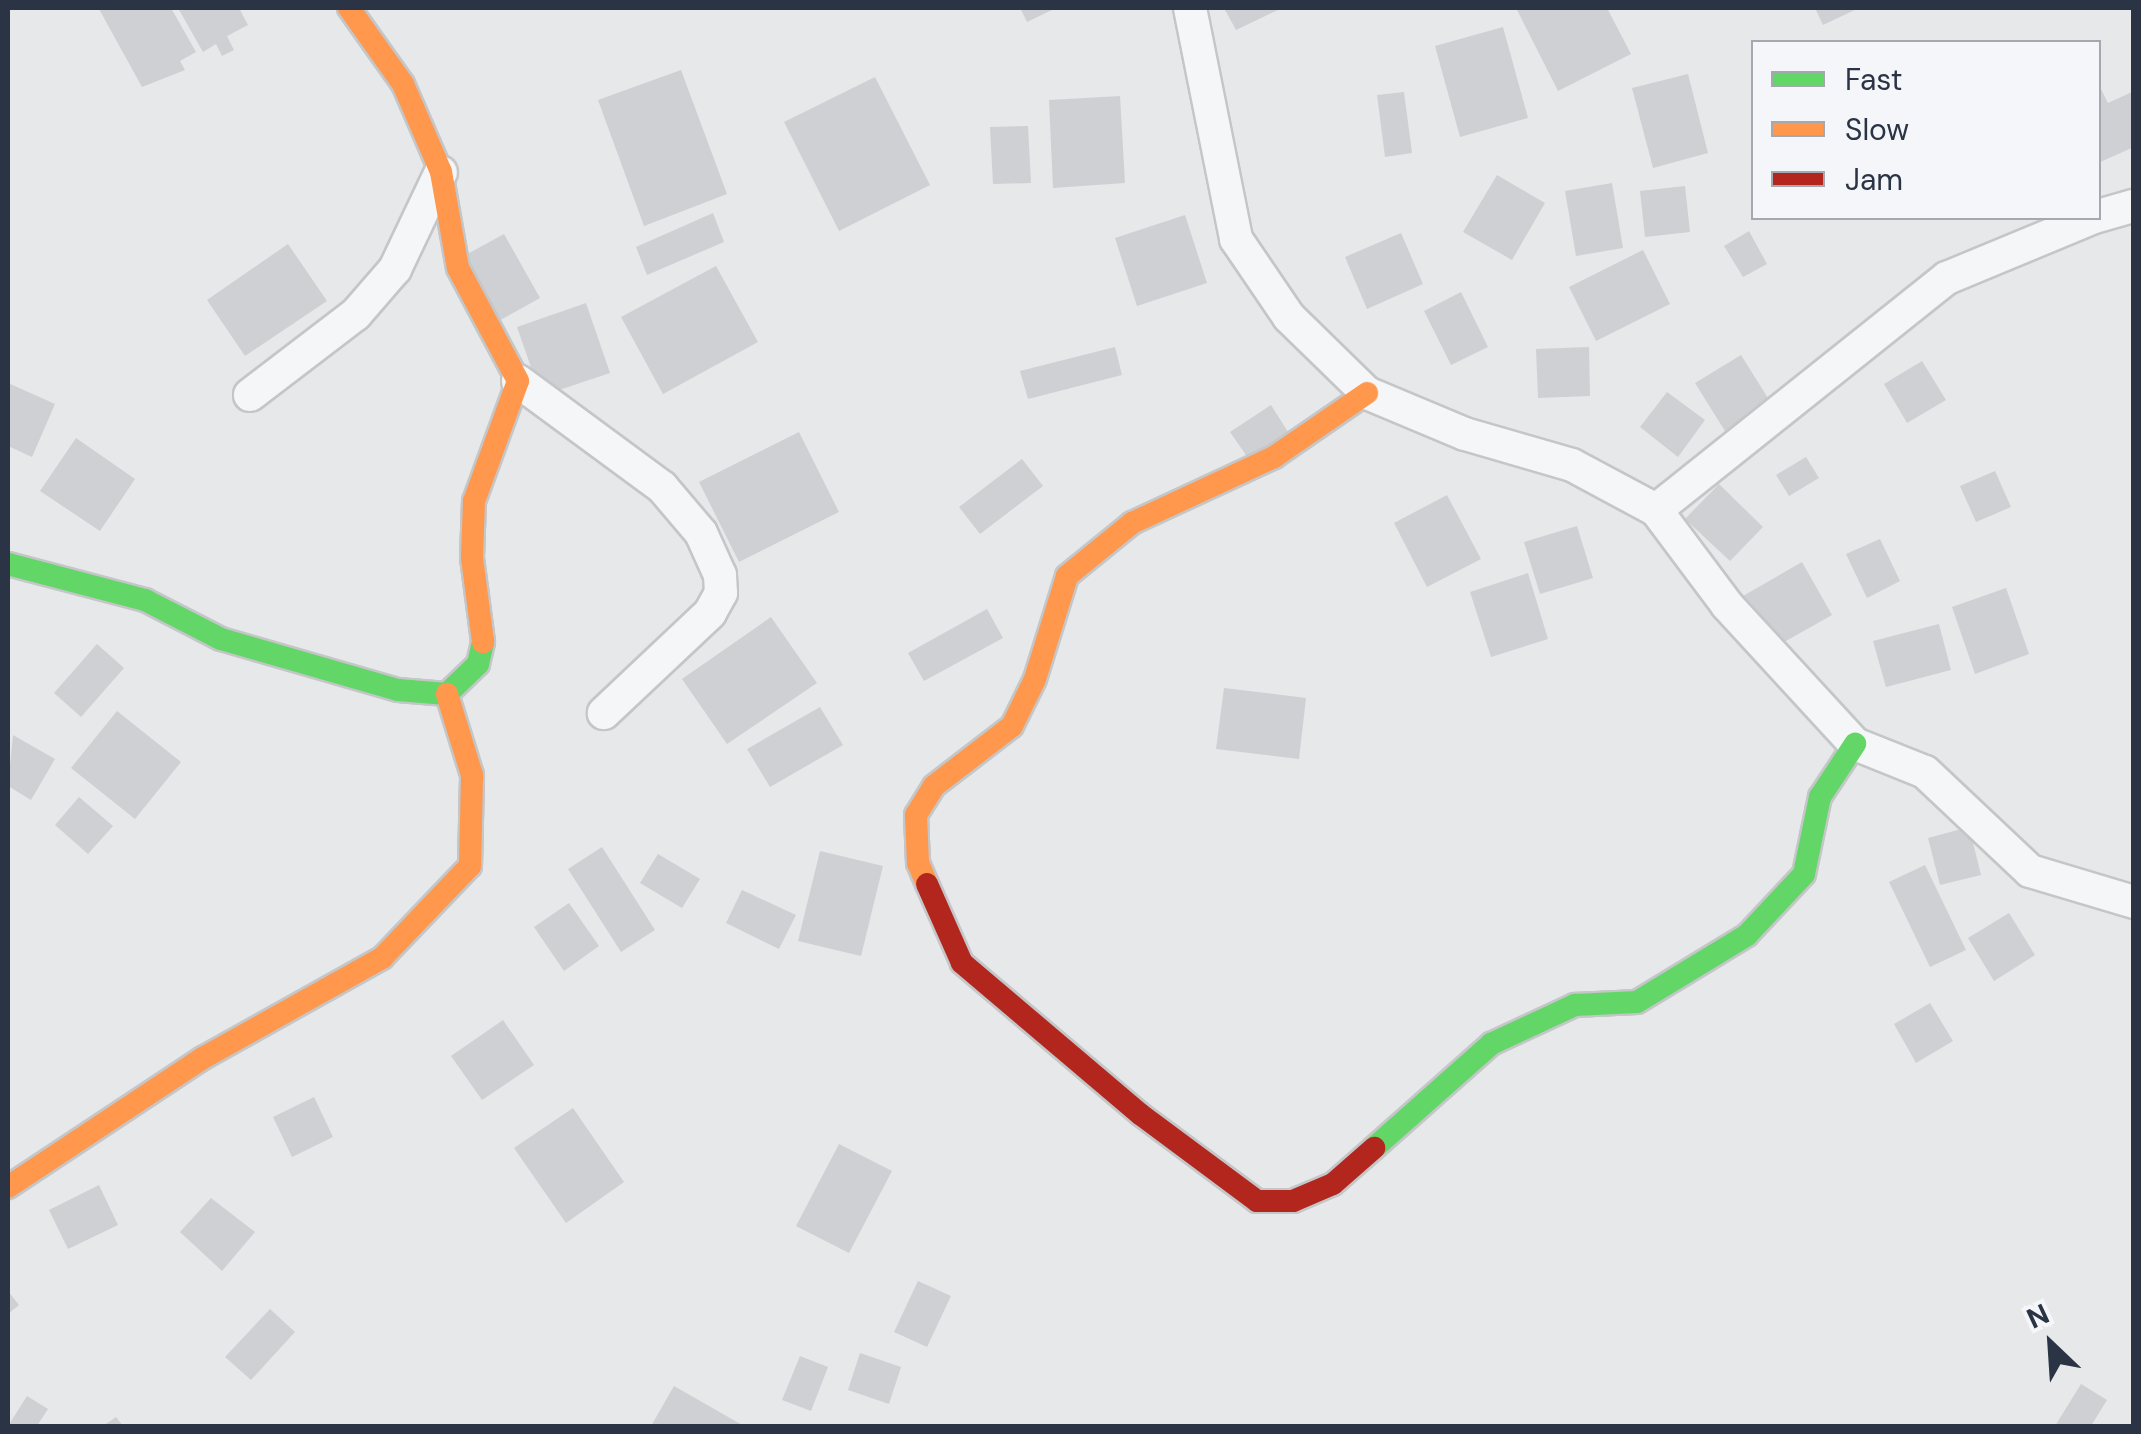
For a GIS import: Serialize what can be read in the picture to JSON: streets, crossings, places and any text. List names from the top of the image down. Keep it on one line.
{"legend":["Fast","Slow","Jam"],"north":"top left"}
